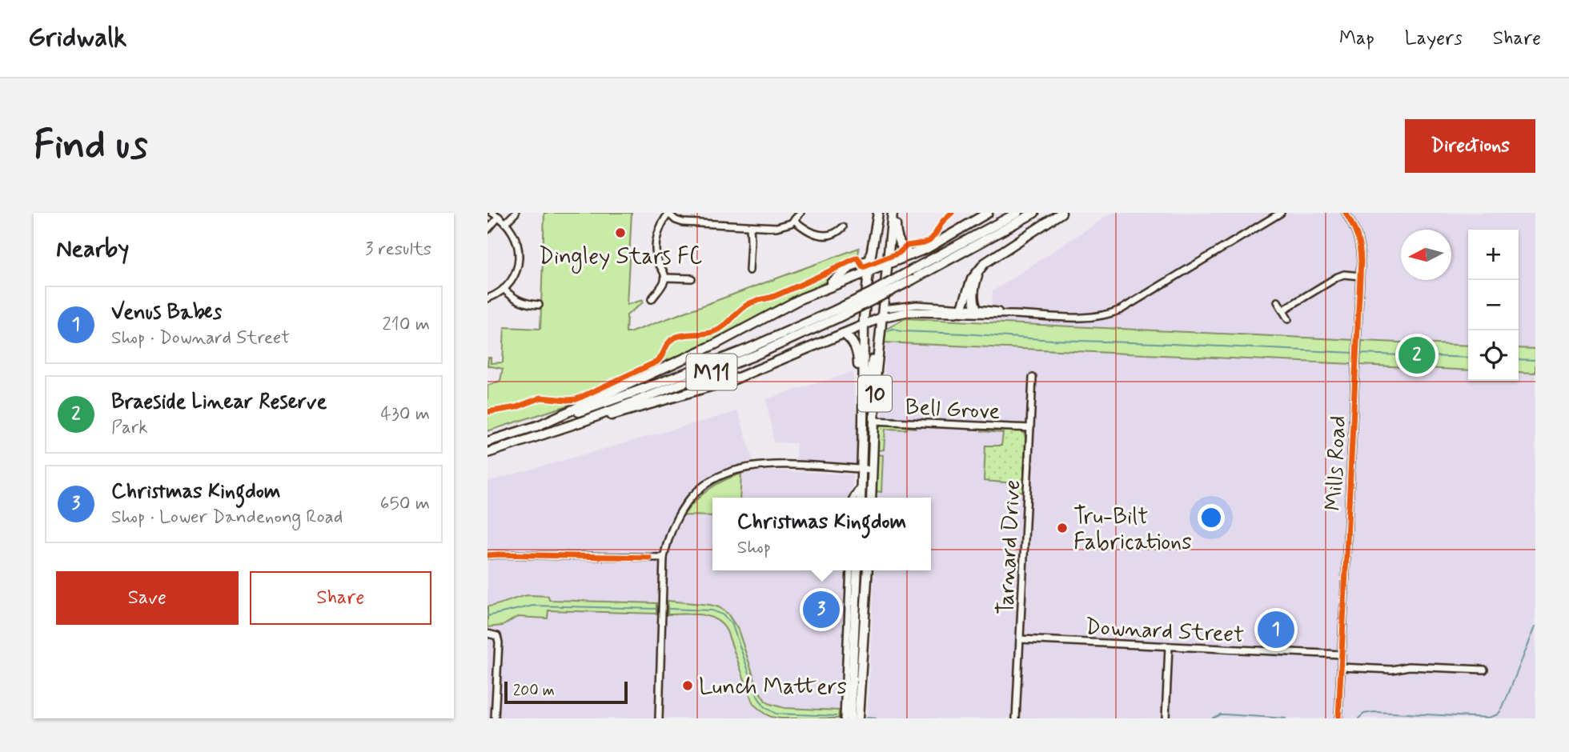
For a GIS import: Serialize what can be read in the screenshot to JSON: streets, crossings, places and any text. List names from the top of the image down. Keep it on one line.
{"streets":{"highway":["M11","10"],"street":["Bell Grove","Mills Road","Tarnard Drive","Downard Street"]},"crossings":[["10","Bell Grove"],["Bell Grove","Tarnard Drive"],["Mills Road","Downard Street"],["Tarnard Drive","Downard Street"]],"places":["Dingley Stars FC","Tru-Bilt Fabrications","Lunch Matters"],"scale_bar":"200 m","north":"left","page":{"header":"Gridwalk","nav":["Map","Layers","Share"],"buttons":["Directions",["Save","Share"]],"title":"Find us","heading":["Nearby","3 results"],"map_buttons":["+","−"],"list":[{"mark":"1","name":"Venus Babes","note":"Shop · Downard Street","value":"210 m"},{"mark":"2","name":"Braeside Linear Reserve","note":"Park","value":"430 m"},{"mark":"3","name":"Christmas Kingdom","note":"Shop · Lower Dandenong Road","value":"650 m"}],"pins":["2","3","1"],"popup":["Christmas Kingdom","Shop"],"scale":"200 m"}}
